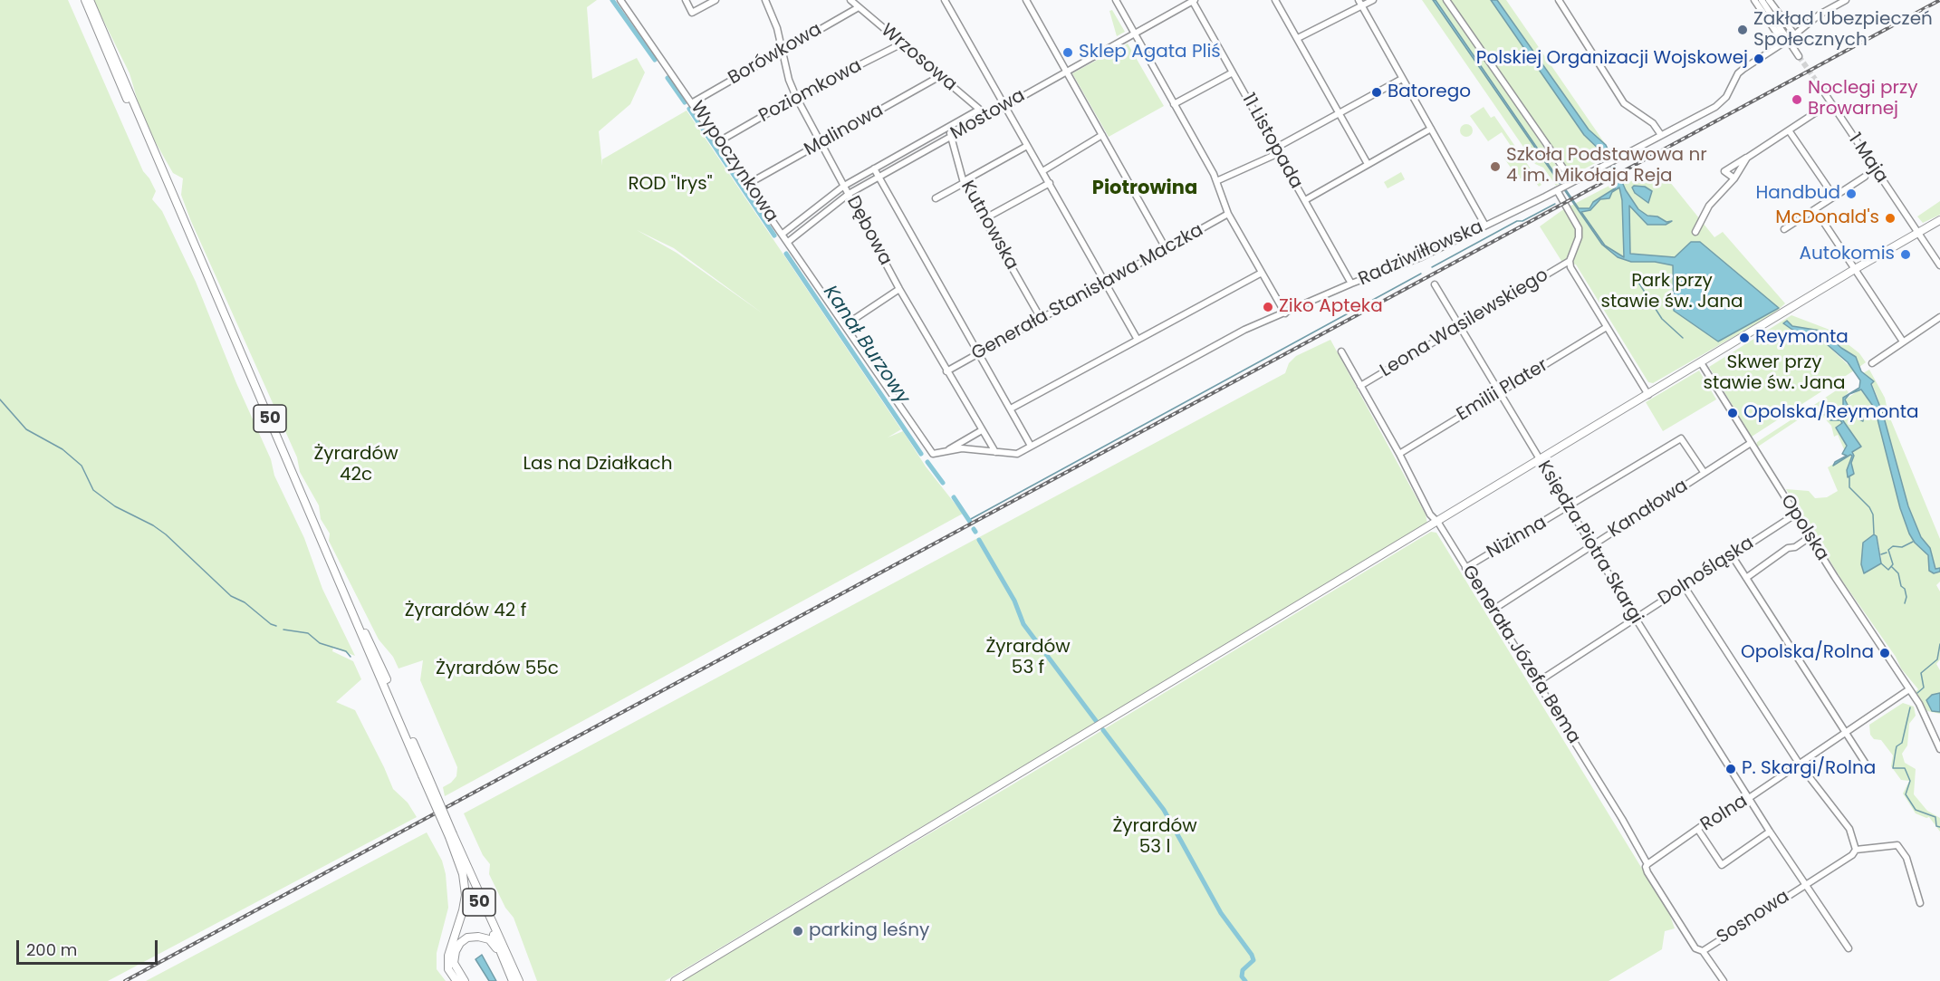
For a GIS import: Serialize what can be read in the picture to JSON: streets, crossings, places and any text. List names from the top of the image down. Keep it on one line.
{"streets":{"main road":["50"],"street":["Borówkowa","Wrzosowa","Poziomkowa","Mostowa","Malinowa","11 Listopada","1 Maja","Wypoczynkowa","Kutnowska","Dębowa","Radziwiłłowska","Generała Stanisława Maczka","Leona Wasilewskiego","Emilii Plater","Kanałowa","Opolska","Nizinna","Księdza Piotra Skargi","Dolnośląska","Generała Józefa Bema","Rolna","Sosnowa"]},"crossings":[["Borówkowa","Wrzosowa"],["Borówkowa","Wypoczynkowa"],["Borówkowa","Dębowa"],["Wrzosowa","Poziomkowa"],["Wrzosowa","Mostowa"],["Wrzosowa","Malinowa"],["Poziomkowa","Wypoczynkowa"],["Poziomkowa","Dębowa"],["Mostowa","11 Listopada"],["Mostowa","Wypoczynkowa"],["Mostowa","Kutnowska"],["Mostowa","Dębowa"],["Malinowa","Wypoczynkowa"],["Malinowa","Dębowa"],["11 Listopada","Radziwiłłowska"],["Wypoczynkowa","Radziwiłłowska"],["Kutnowska","Generała Stanisława Maczka"],["Dębowa","Radziwiłłowska"],["Dębowa","Generała Stanisława Maczka"],["Leona Wasilewskiego","Księdza Piotra Skargi"],["Leona Wasilewskiego","Generała Józefa Bema"],["Emilii Plater","Księdza Piotra Skargi"],["Emilii Plater","Generała Józefa Bema"],["Kanałowa","Opolska"],["Kanałowa","Nizinna"],["Kanałowa","Księdza Piotra Skargi"],["Kanałowa","Generała Józefa Bema"],["Opolska","Dolnośląska"],["Opolska","Rolna"],["Nizinna","Księdza Piotra Skargi"],["Nizinna","Generała Józefa Bema"],["Księdza Piotra Skargi","Dolnośląska"],["Księdza Piotra Skargi","Rolna"],["Księdza Piotra Skargi","Sosnowa"],["Dolnośląska","Generała Józefa Bema"],["Generała Józefa Bema","Rolna"],["Generała Józefa Bema","Sosnowa"]],"districts":["Piotrowina"],"water":["Kanał Burzowy"],"parks":["ROD \"Irys\"","Park przy stawie św. Jana","Skwer przy stawie św. Jana","Żyrardów 42c","Las na Działkach","Żyrardów 42 f","Żyrardów 53 f","Żyrardów 55c","Żyrardów 53 l"],"places":["Zakład Ubezpieczeń Społecznych","Sklep Agata Pliś","Polskiej Organizacji Wojskowej","Batorego","Noclegi przy Browarnej","Szkoła Podstawowa nr 4 im. Mikołaja Reja","Handbud","McDonald's","Autokomis","Ziko Apteka","Reymonta","Opolska/Reymonta","Opolska/Rolna","P. Skargi/Rolna","parking leśny"],"scale_bar":"200 m"}
